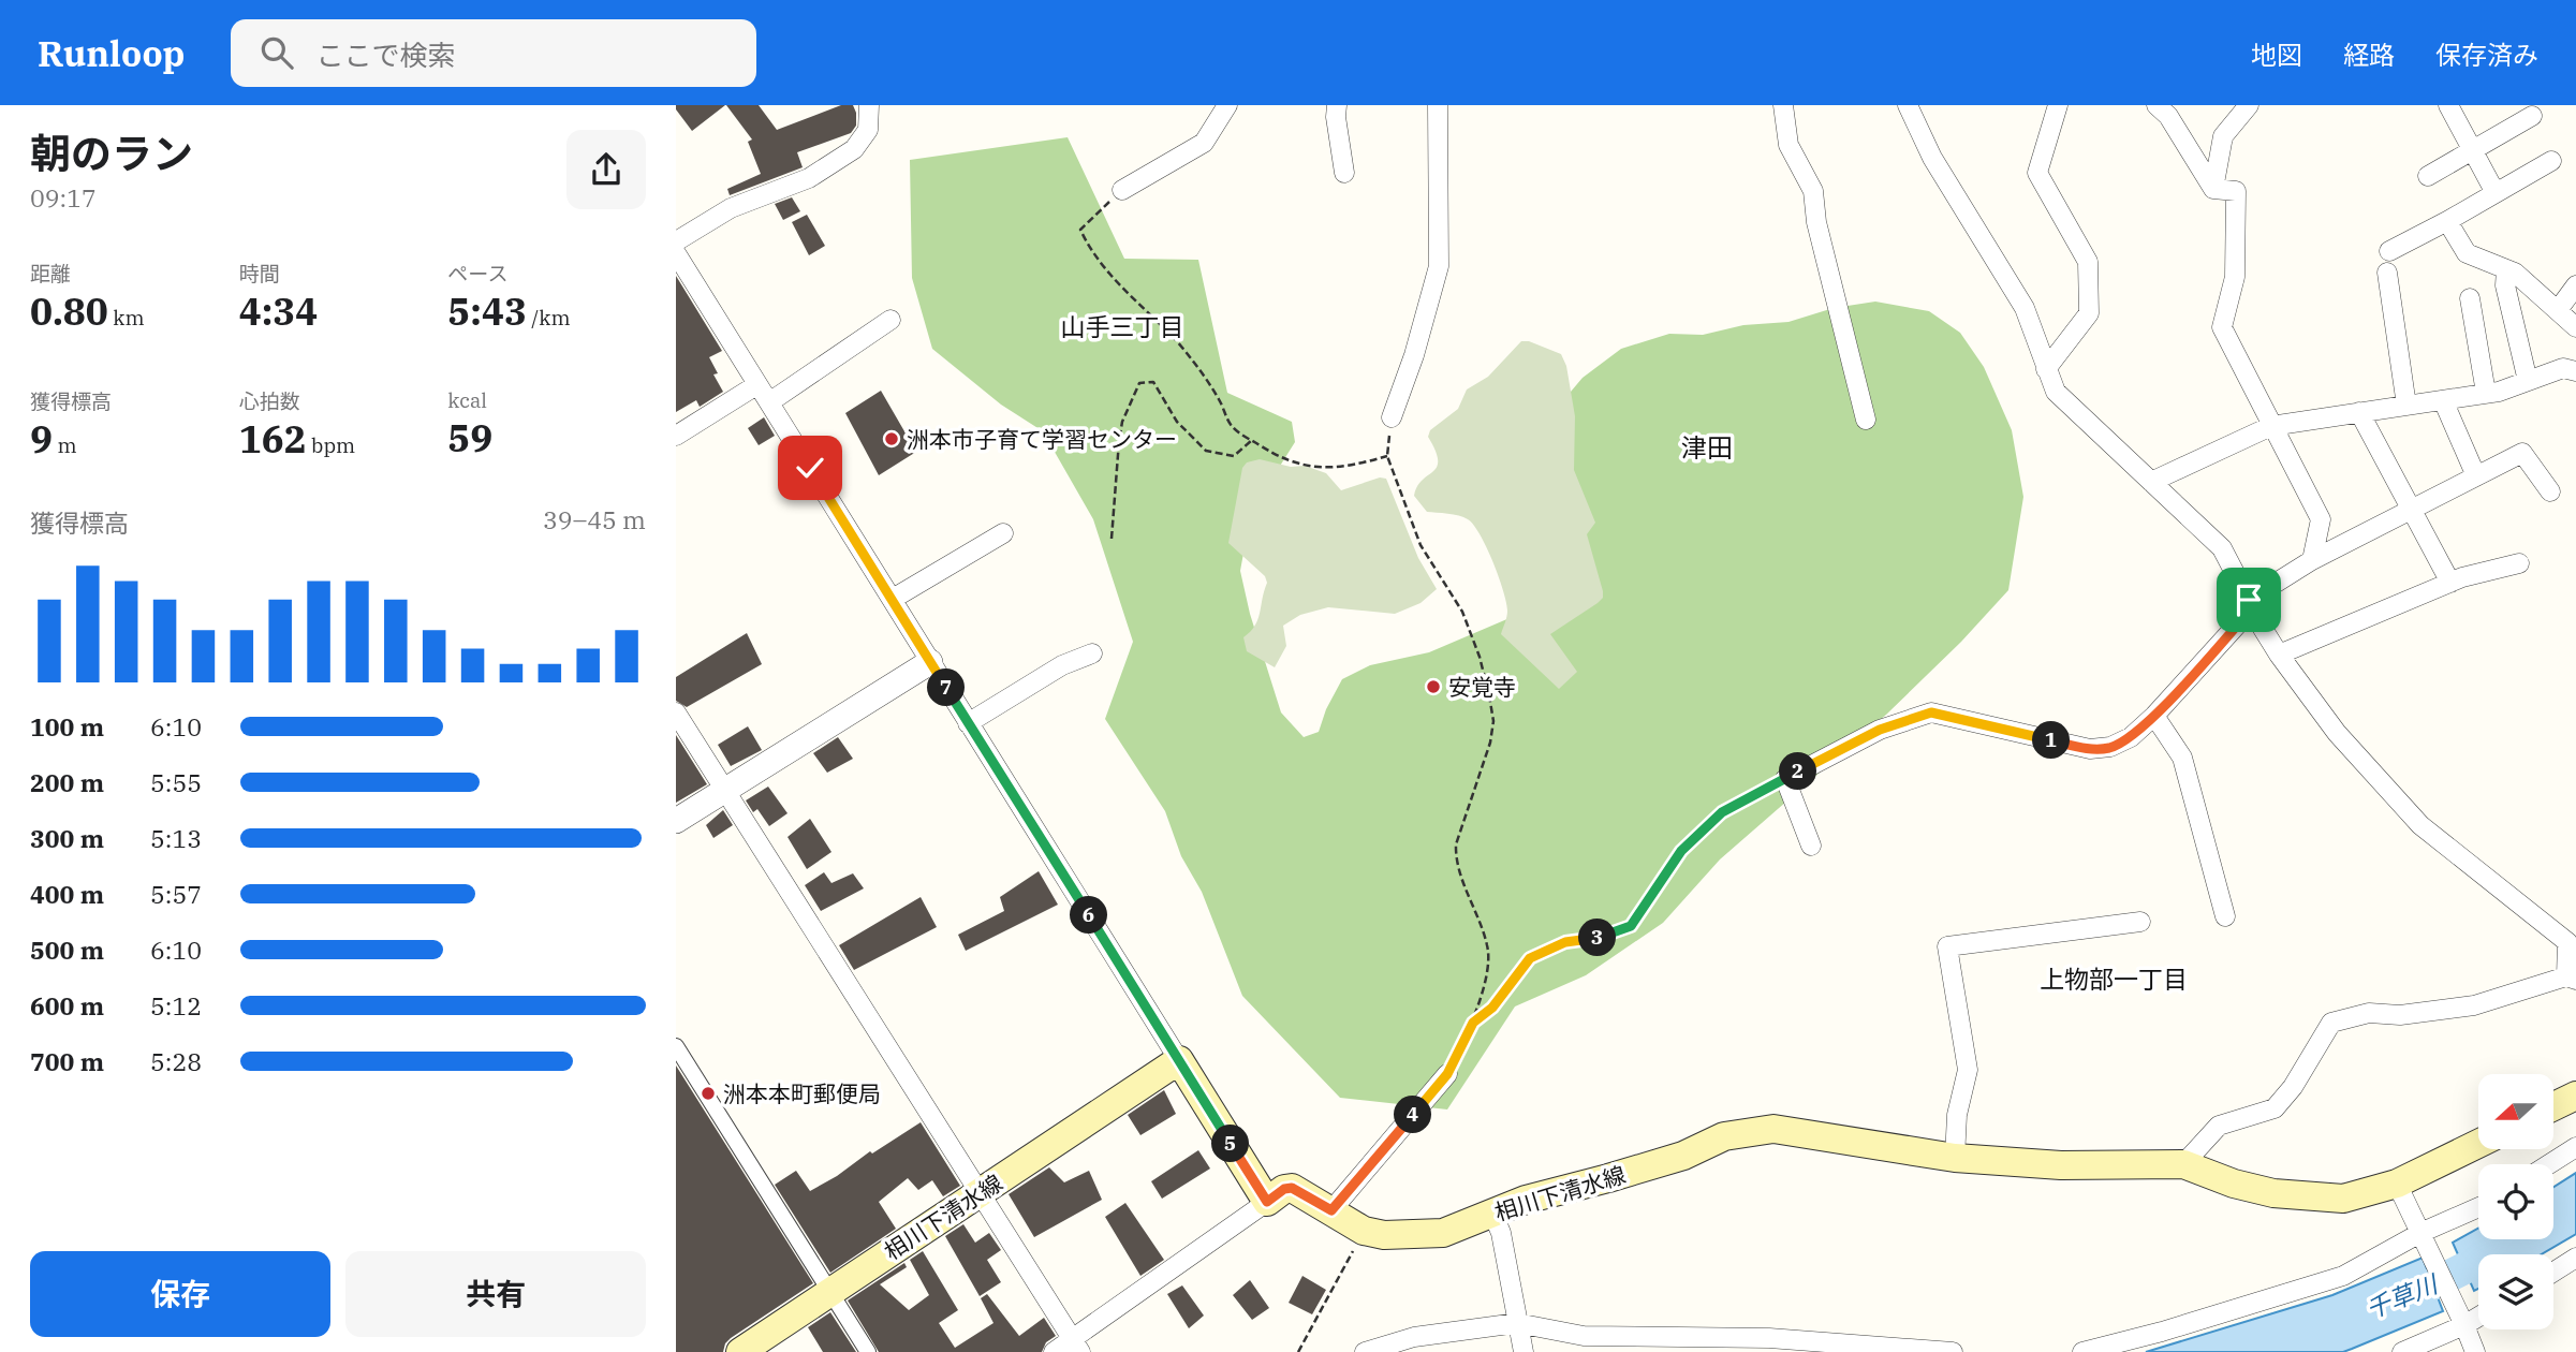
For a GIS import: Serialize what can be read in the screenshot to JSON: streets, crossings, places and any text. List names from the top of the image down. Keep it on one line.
{"streets":{"main road":["相川下清水線"]},"districts":["山手三丁目","津田","上物部一丁目"],"water":["千草川"],"places":["洲本市子育て学習センター","安覚寺","洲本本町郵便局"],"north":"left","page":{"header":"Runloop","search":"ここで検索","nav":["地図","経路","保存済み"],"heading":["朝のラン","09:17"],"stats":[["距離","0.80 km"],["時間","4:34"],["ペース","5:43 /km"],["獲得標高","9 m"],["心拍数","162 bpm"],["kcal","59"]],"chart":["獲得標高","39–45 m"],"pins":["7","1","2","6","3","4","5"],"list":[{"name":"100 m","note":"6:10"},{"name":"200 m","note":"5:55"},{"name":"300 m","note":"5:13"},{"name":"400 m","note":"5:57"},{"name":"500 m","note":"6:10"},{"name":"600 m","note":"5:12"},{"name":"700 m","note":"5:28"}],"buttons":["保存","共有"]}}
